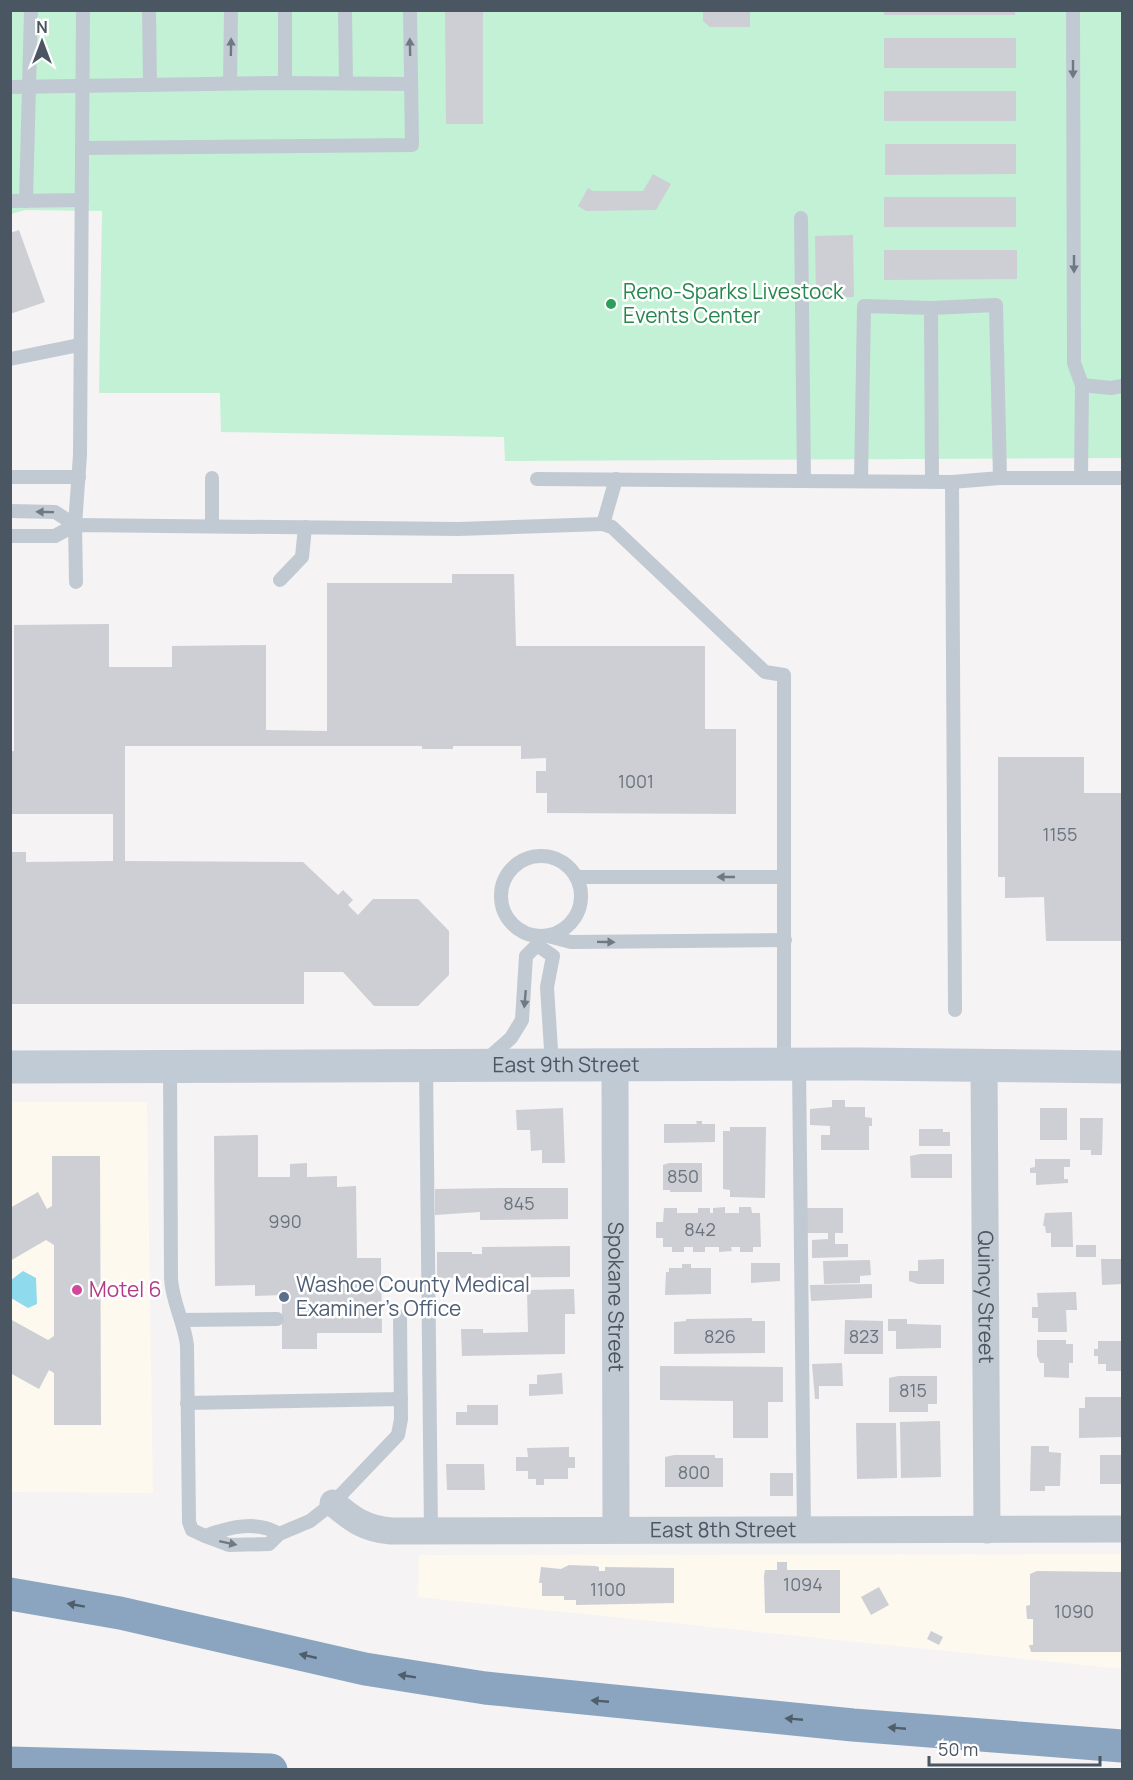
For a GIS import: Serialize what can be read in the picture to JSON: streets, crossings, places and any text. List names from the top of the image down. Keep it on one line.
{"streets":{"street":["East 9th Street","Quincy Street","Spokane Street","East 8th Street"]},"crossings":[["East 9th Street","Quincy Street"],["East 9th Street","Spokane Street"],["Quincy Street","East 8th Street"],["Spokane Street","East 8th Street"]],"places":["Reno-Sparks Livestock Events Center","Motel 6","Washoe County Medical Examiner’s Office"],"house_numbers":["1001","1155","850","845","990","842","826","823","815","800","1094","1100","1090"],"scale_bar":"50 m","north":"top"}
